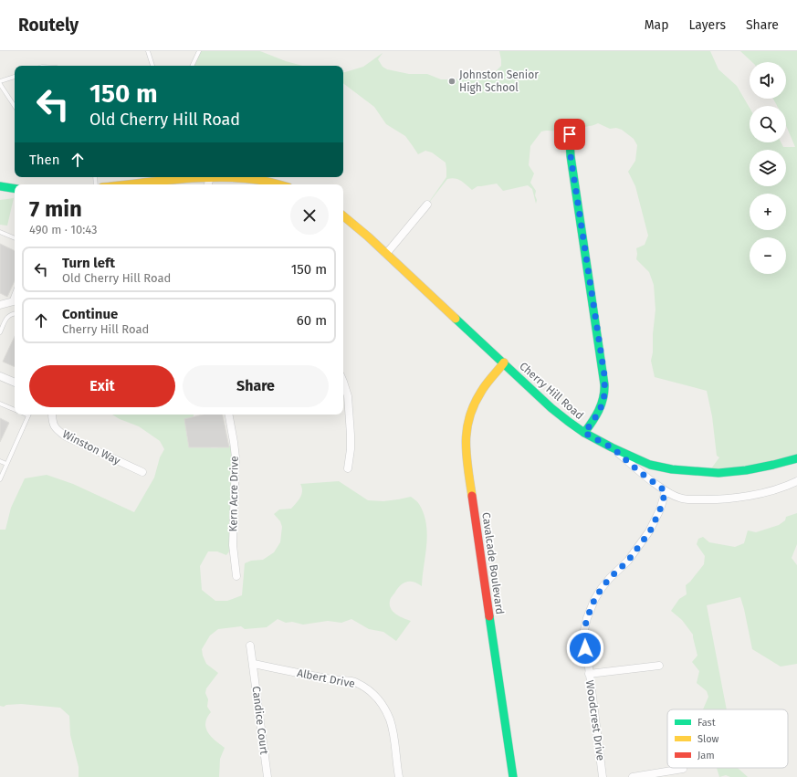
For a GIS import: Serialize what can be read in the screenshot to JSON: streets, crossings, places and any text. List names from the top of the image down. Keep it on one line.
{"streets":{"main road":["Cherry Hill Road","Cavalcade Boulevard"],"street":["Winston Way","Kern Acre Drive","Albert Drive","Candice Court","Woodcrest Drive"]},"crossings":[["Cherry Hill Road","Cavalcade Boulevard"],["Albert Drive","Candice Court"]],"places":["Johnston Senior High School"],"legend":["Fast","Slow","Jam"],"page":{"header":"Routely","nav":["Map","Layers","Share"],"map_buttons":["+","−"],"turn":["150 m","Old Cherry Hill Road"],"then":"Then","heading":["7 min","490 m · 10:43"],"list":[{"name":"Turn left","note":"Old Cherry Hill Road","value":"150 m"},{"name":"Continue","note":"Cherry Hill Road","value":"60 m"}],"buttons":["Exit","Share"]}}
